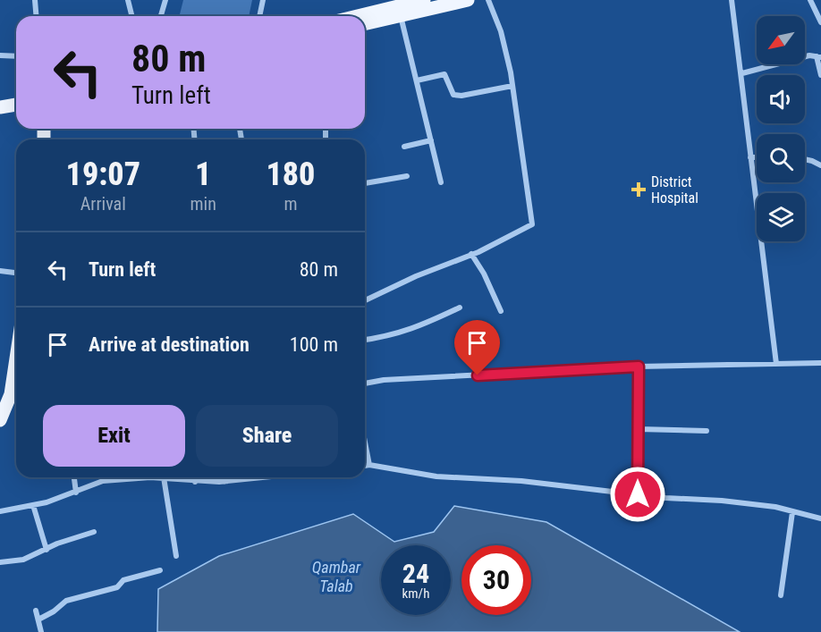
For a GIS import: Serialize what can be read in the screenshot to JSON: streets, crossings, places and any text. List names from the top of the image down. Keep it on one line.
{"water":["Qambar Talab"],"places":{"health":["District Hospital"]},"north":"bottom left","page":{"turn":["80 m","Turn left"],"eta":["19:07","Arrival","1","min","180","m"],"list":[{"name":"Turn left","value":"80 m"},{"name":"Arrive at destination","value":"100 m"}],"buttons":["Exit","Share"],"speed":"24 km/h","limit":"30"}}
